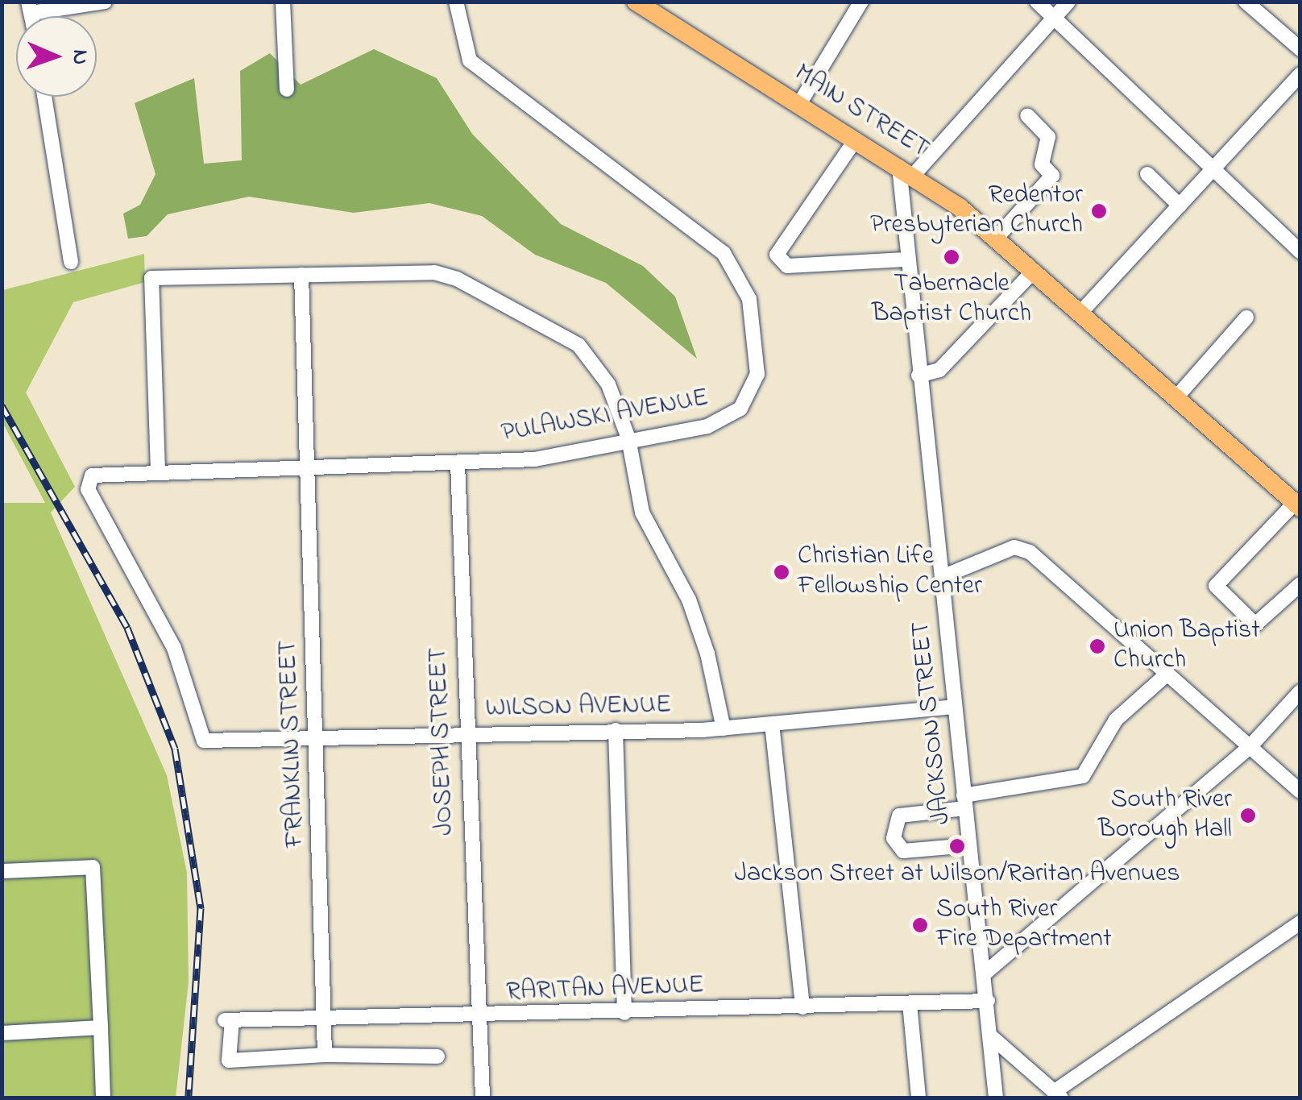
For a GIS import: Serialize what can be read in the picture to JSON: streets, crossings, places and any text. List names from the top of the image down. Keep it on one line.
{"streets":{"main road":["MAIN STREET"],"street":["PULAWSKI AVENUE","WILSON AVENUE","JACKSON STREET","JOSEPH STREET","FRANKLIN STREET","RARITAN AVENUE"]},"crossings":[["MAIN STREET","JACKSON STREET"],["PULAWSKI AVENUE","WILSON AVENUE"],["PULAWSKI AVENUE","JOSEPH STREET"],["PULAWSKI AVENUE","FRANKLIN STREET"],["WILSON AVENUE","JACKSON STREET"],["WILSON AVENUE","JOSEPH STREET"],["WILSON AVENUE","FRANKLIN STREET"],["JACKSON STREET","RARITAN AVENUE"],["JOSEPH STREET","RARITAN AVENUE"],["FRANKLIN STREET","RARITAN AVENUE"]],"places":["Redentor Presbyterian Church","Tabernacle Baptist Church","Christian Life Fellowship Center","Union Baptist Church","South River Borough Hall","Jackson Street at Wilson/Raritan Avenues","South River Fire Department"],"north":"right"}
